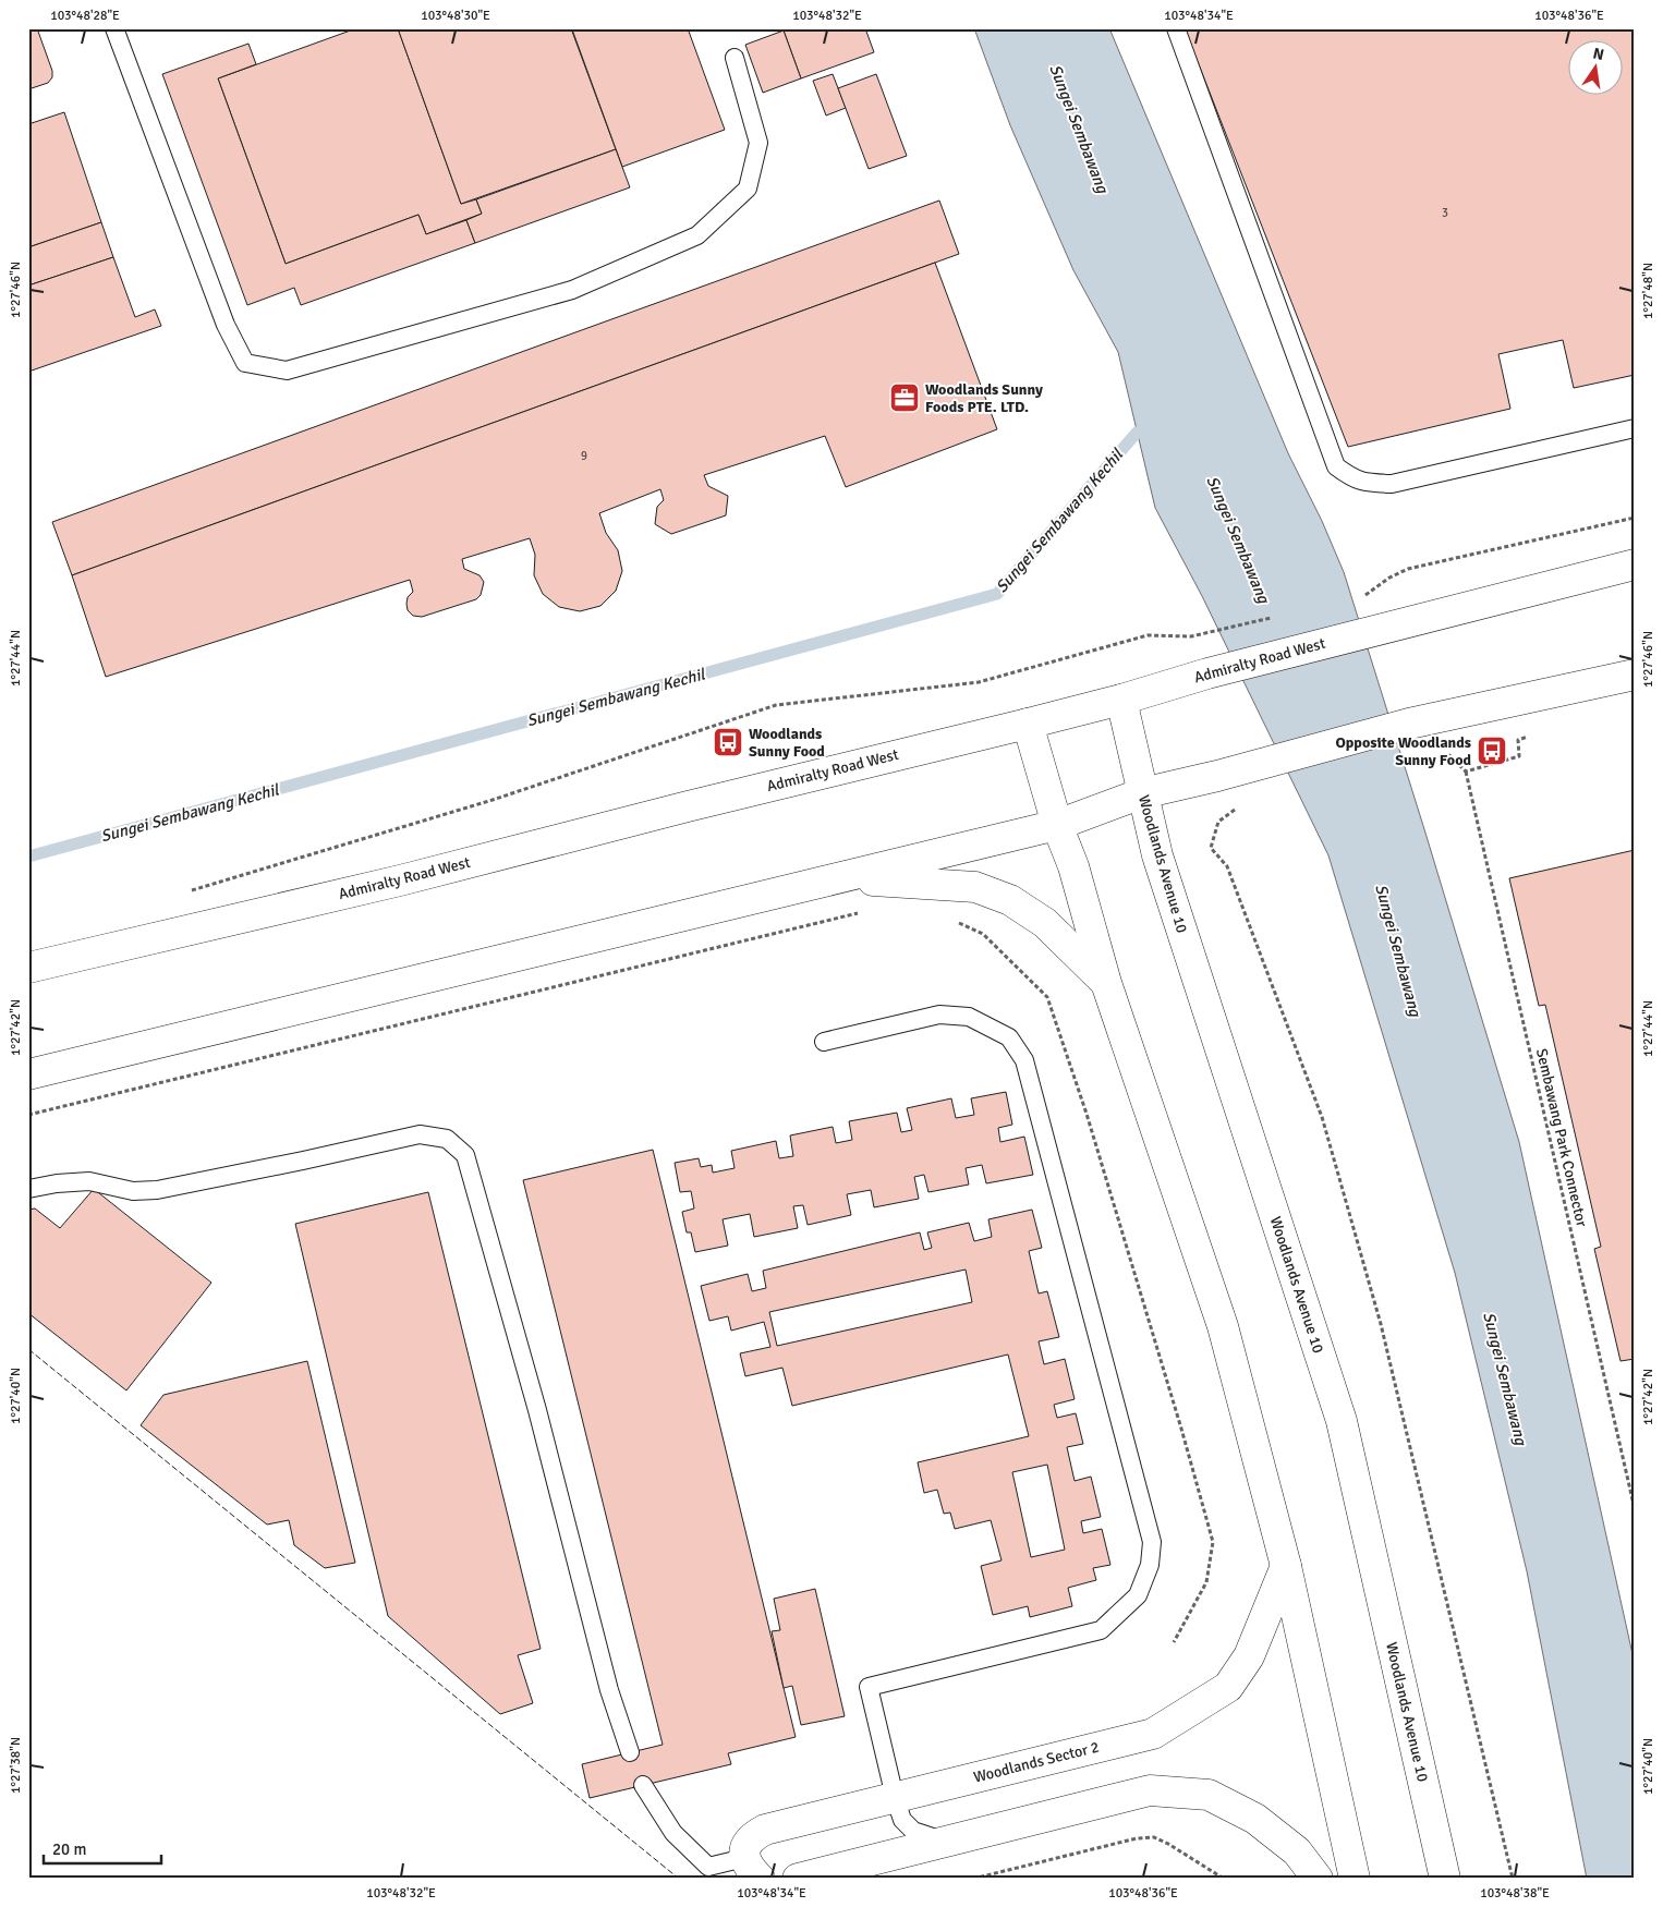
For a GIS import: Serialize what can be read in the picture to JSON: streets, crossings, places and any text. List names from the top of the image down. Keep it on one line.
{"streets":{"main road":["Admiralty Road West","Woodlands Avenue 10","Woodlands Sector 2"],"path":["Sembawang Park Connector"]},"crossings":[["Admiralty Road West","Woodlands Avenue 10"]],"water":["Sungei Sembawang","Sungei Sembawang Kechil"],"places":{"office":["Woodlands Sunny Foods PTE. LTD."],"bus stop":["Woodlands Sunny Food","Opposite Woodlands Sunny Food"]},"house_numbers":["3","9"],"scale_bar":"20 m","north":"top","coordinates":["103°48'28\"E","103°48'30\"E","103°48'32\"E","103°48'34\"E","103°48'36\"E","1°27'46\"N","1°27'48\"N","1°27'44\"N","1°27'42\"N","1°27'40\"N","1°27'38\"N","103°48'38\"E"]}
